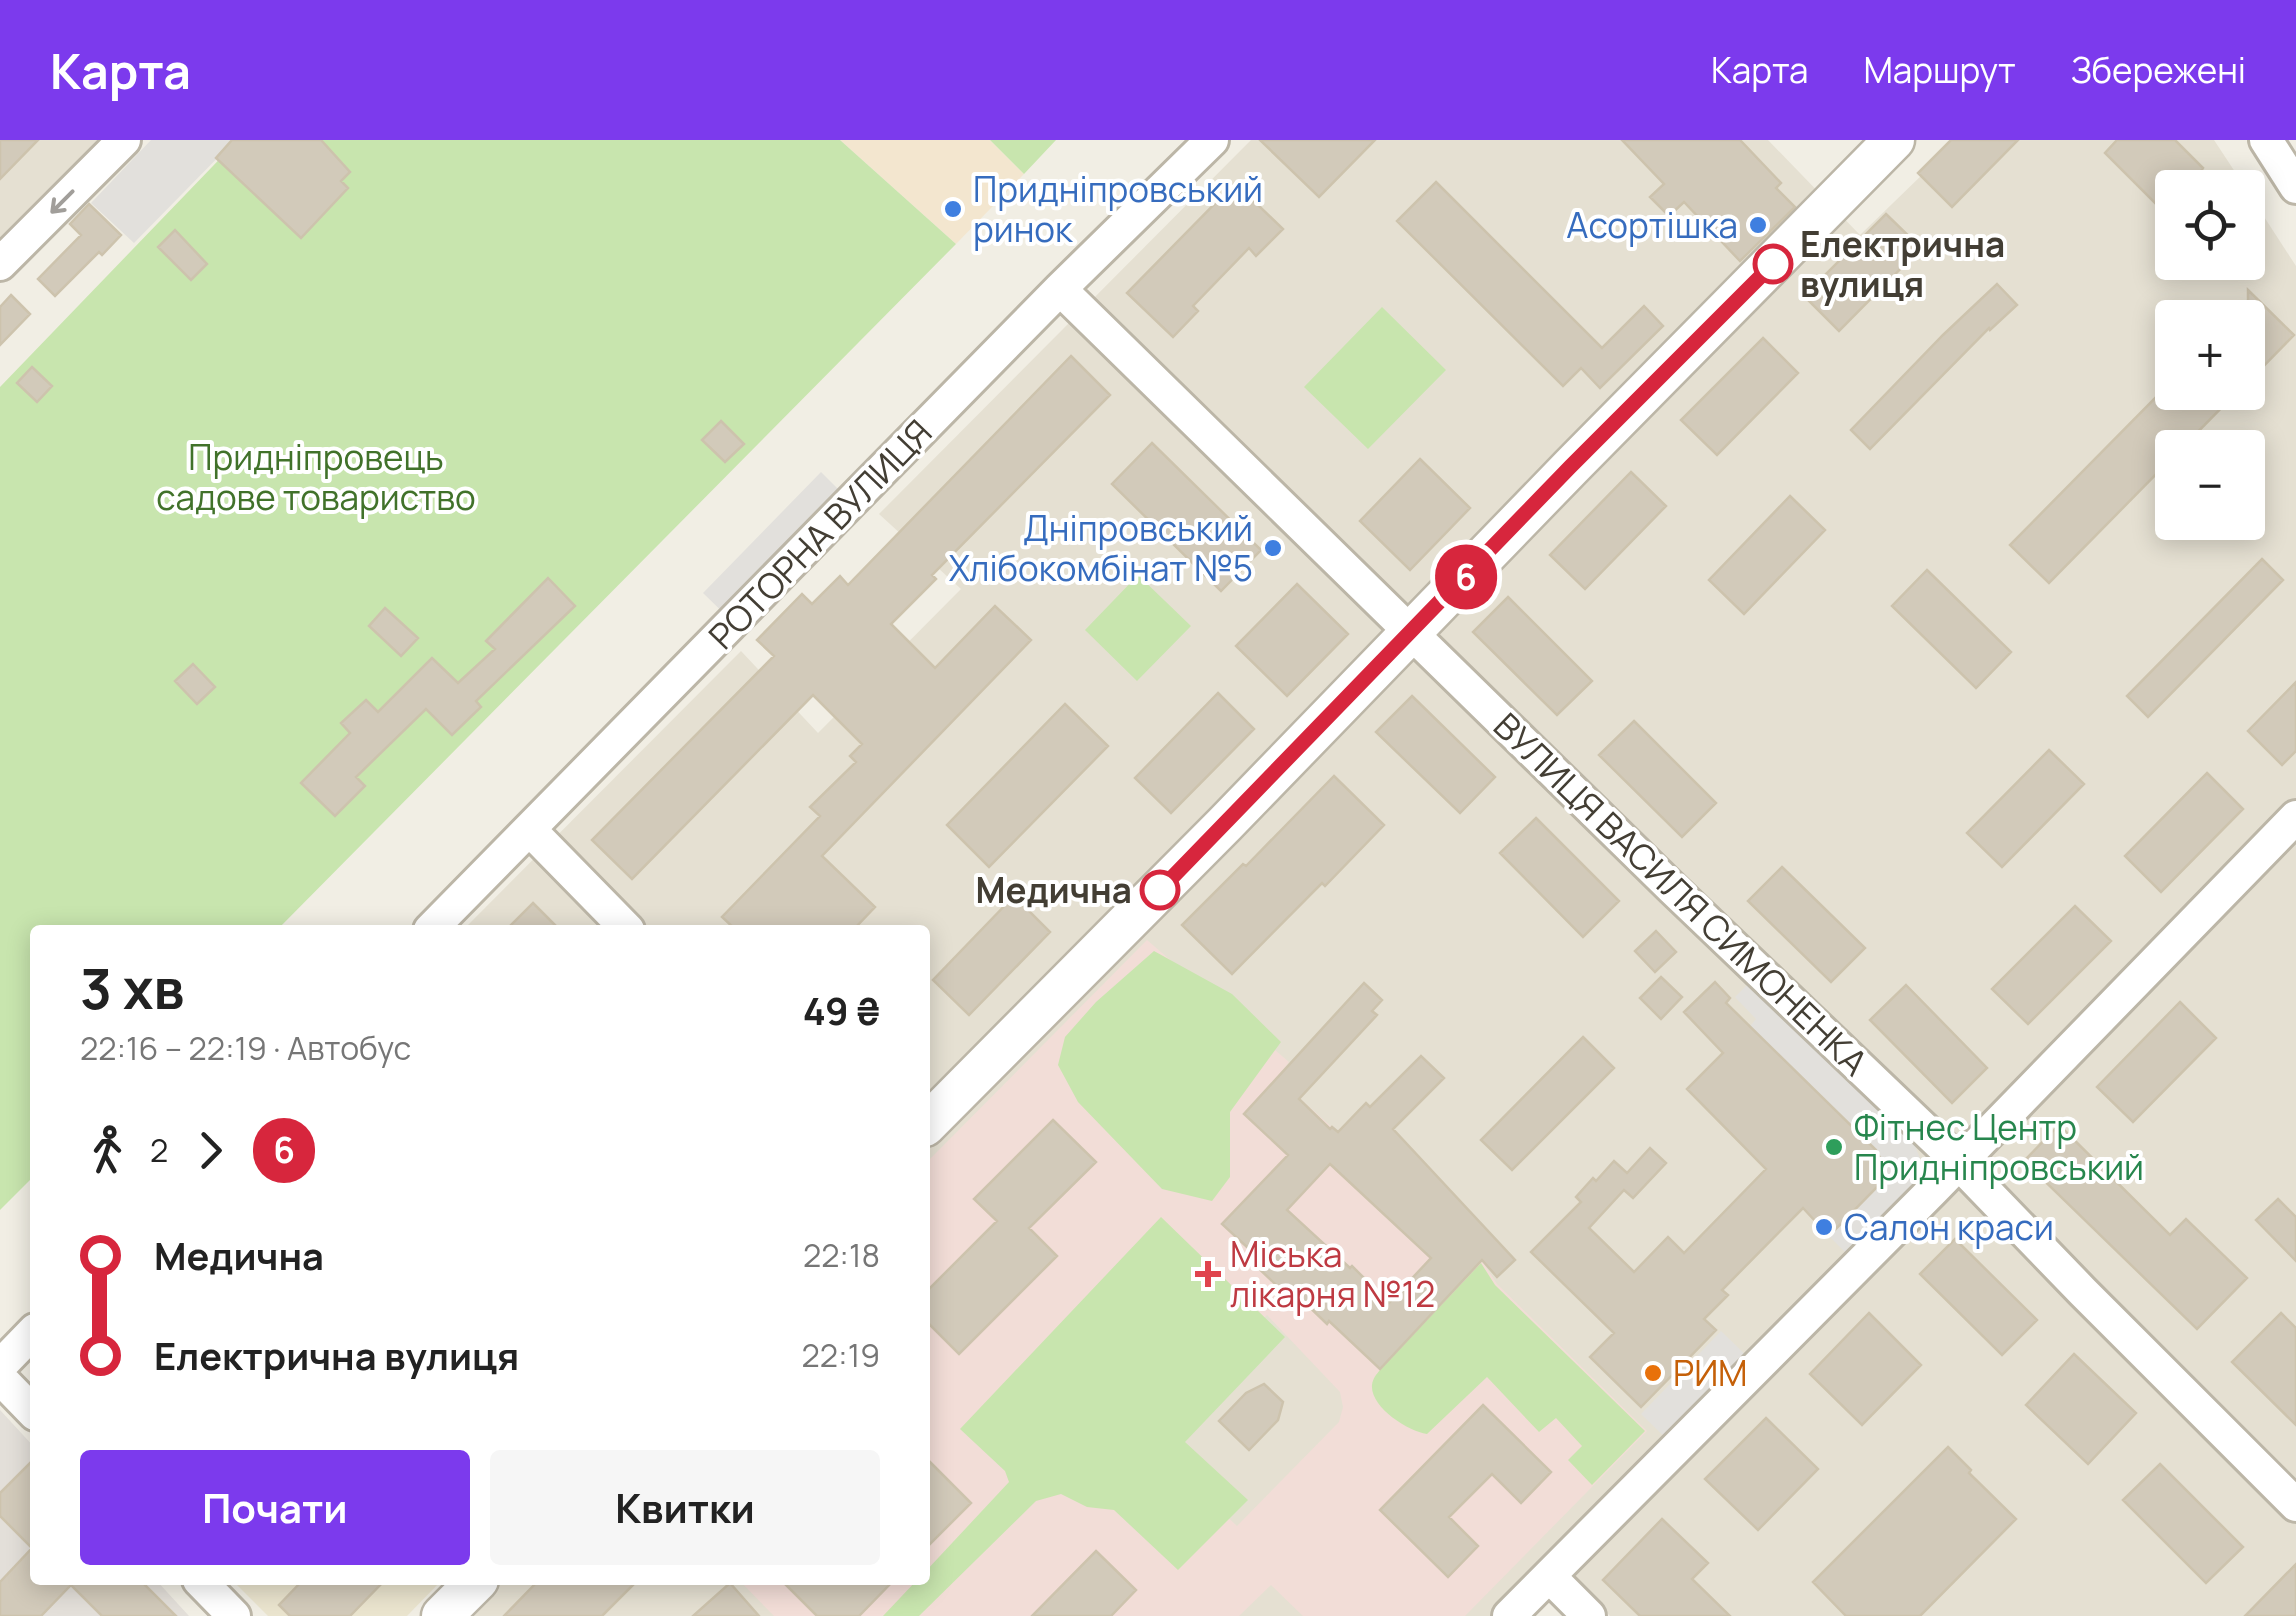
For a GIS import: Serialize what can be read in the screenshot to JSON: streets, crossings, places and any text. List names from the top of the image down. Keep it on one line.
{"streets":{"street":["РОТОРНА ВУЛИЦЯ","ВУЛИЦЯ ВАСИЛЯ СИМОНЕНКА"]},"crossings":[["РОТОРНА ВУЛИЦЯ","ВУЛИЦЯ ВАСИЛЯ СИМОНЕНКА"]],"parks":["Придніпровець садове товариство"],"places":{"other":["Придніпровський ринок","Асортішка","Електрична вулиця","Дніпровський Хлібокомбінат №5","Медична","Фітнес Центр Придніпровський","Салон краси","РИМ"],"health":["Міська лікарня №12"]},"lines":["bus line 6"],"page":{"header":"Карта","nav":["Карта","Маршрут","Збережені"],"on_map":"6","map_buttons":["+","−"],"heading":["3 хв","22:16 – 22:19 · Автобус","49 ₴"],"legs":["2","6"],"list":[{"name":"Медична","value":"22:18"},{"name":"Електрична вулиця","value":"22:19"}],"buttons":["Почати","Квитки"]}}
